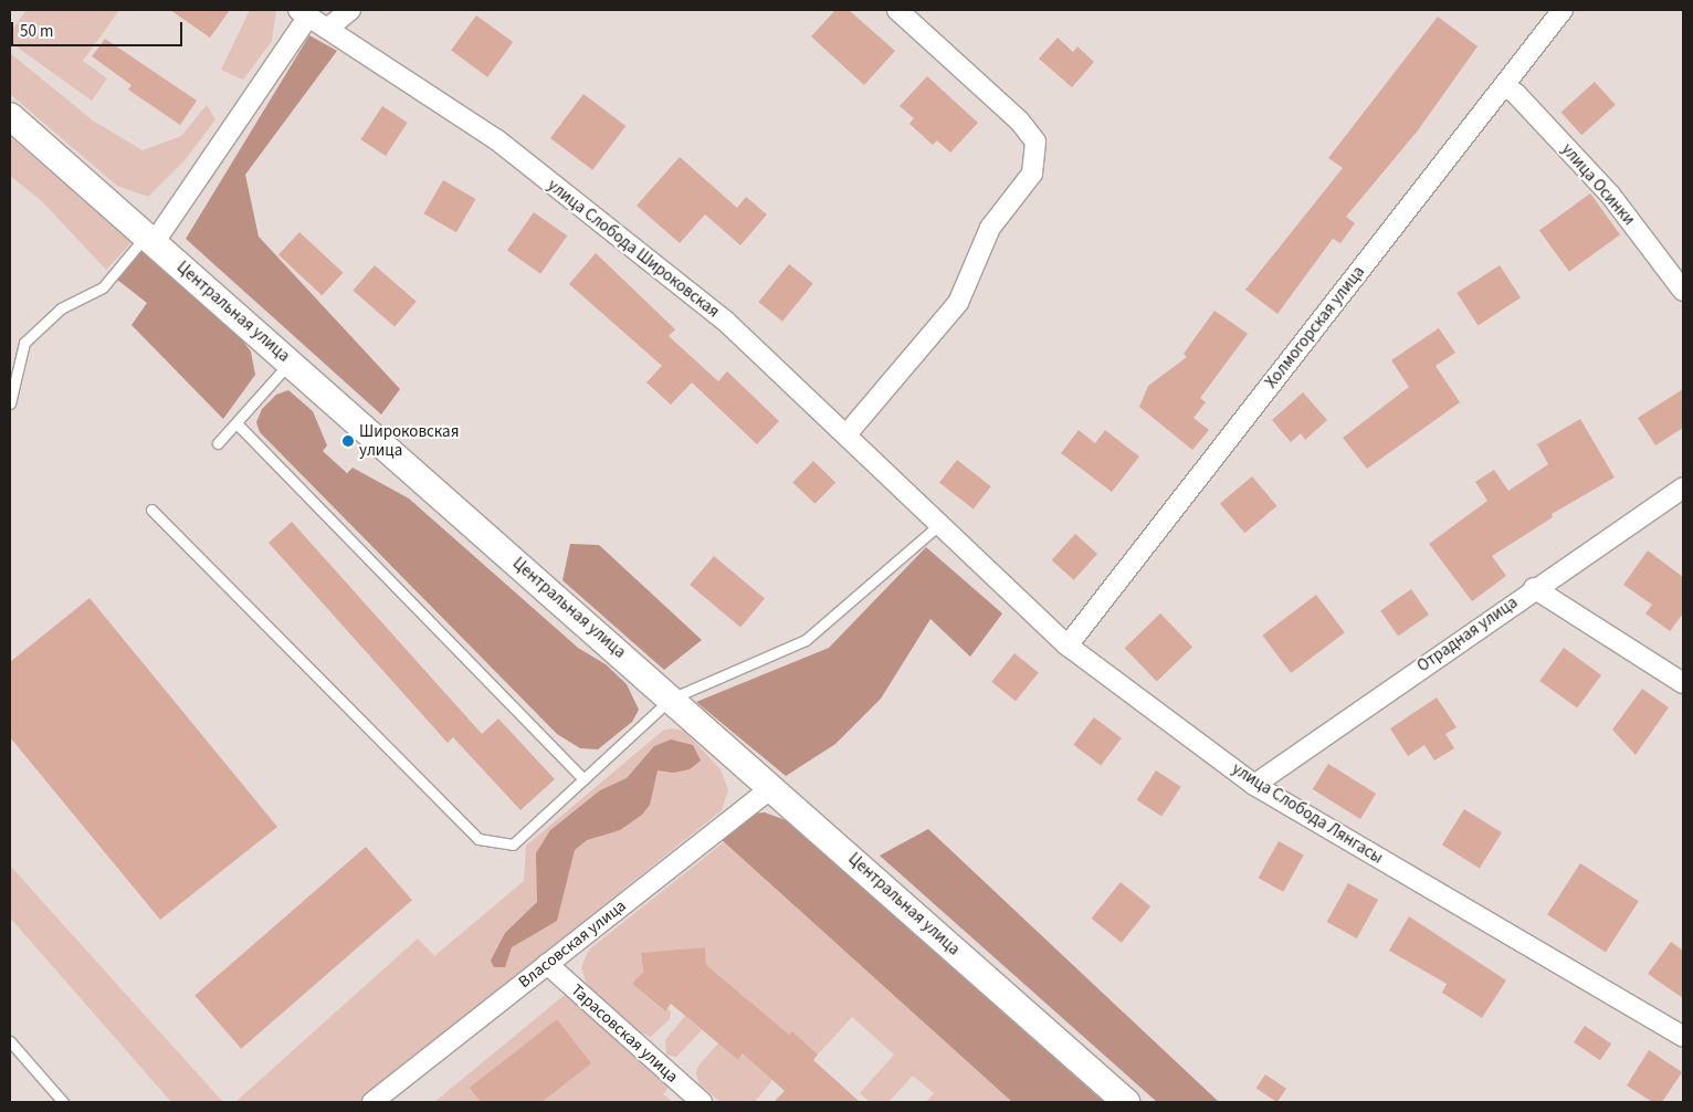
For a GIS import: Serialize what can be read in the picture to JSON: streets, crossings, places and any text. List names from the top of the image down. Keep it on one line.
{"streets":{"street":["улица Осинки","улица Слобода Широковская","Центральная улица","Холмогорская улица","Отрадная улица","улица Слобода Лянгасы","Власовская улица","Тарасовская улица"]},"crossings":[["улица Осинки","Холмогорская улица"],["улица Слобода Широковская","улица Слобода Лянгасы"],["Центральная улица","Власовская улица"],["Холмогорская улица","улица Слобода Лянгасы"],["Отрадная улица","улица Слобода Лянгасы"],["Власовская улица","Тарасовская улица"]],"places":["Широковская улица"],"scale_bar":"50 m"}
